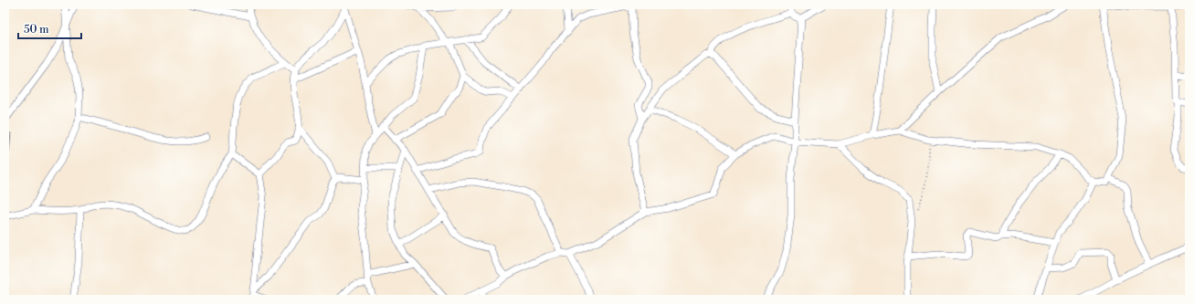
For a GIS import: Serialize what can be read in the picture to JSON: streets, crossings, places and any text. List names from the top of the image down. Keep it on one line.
{"scale_bar":"50 m"}
